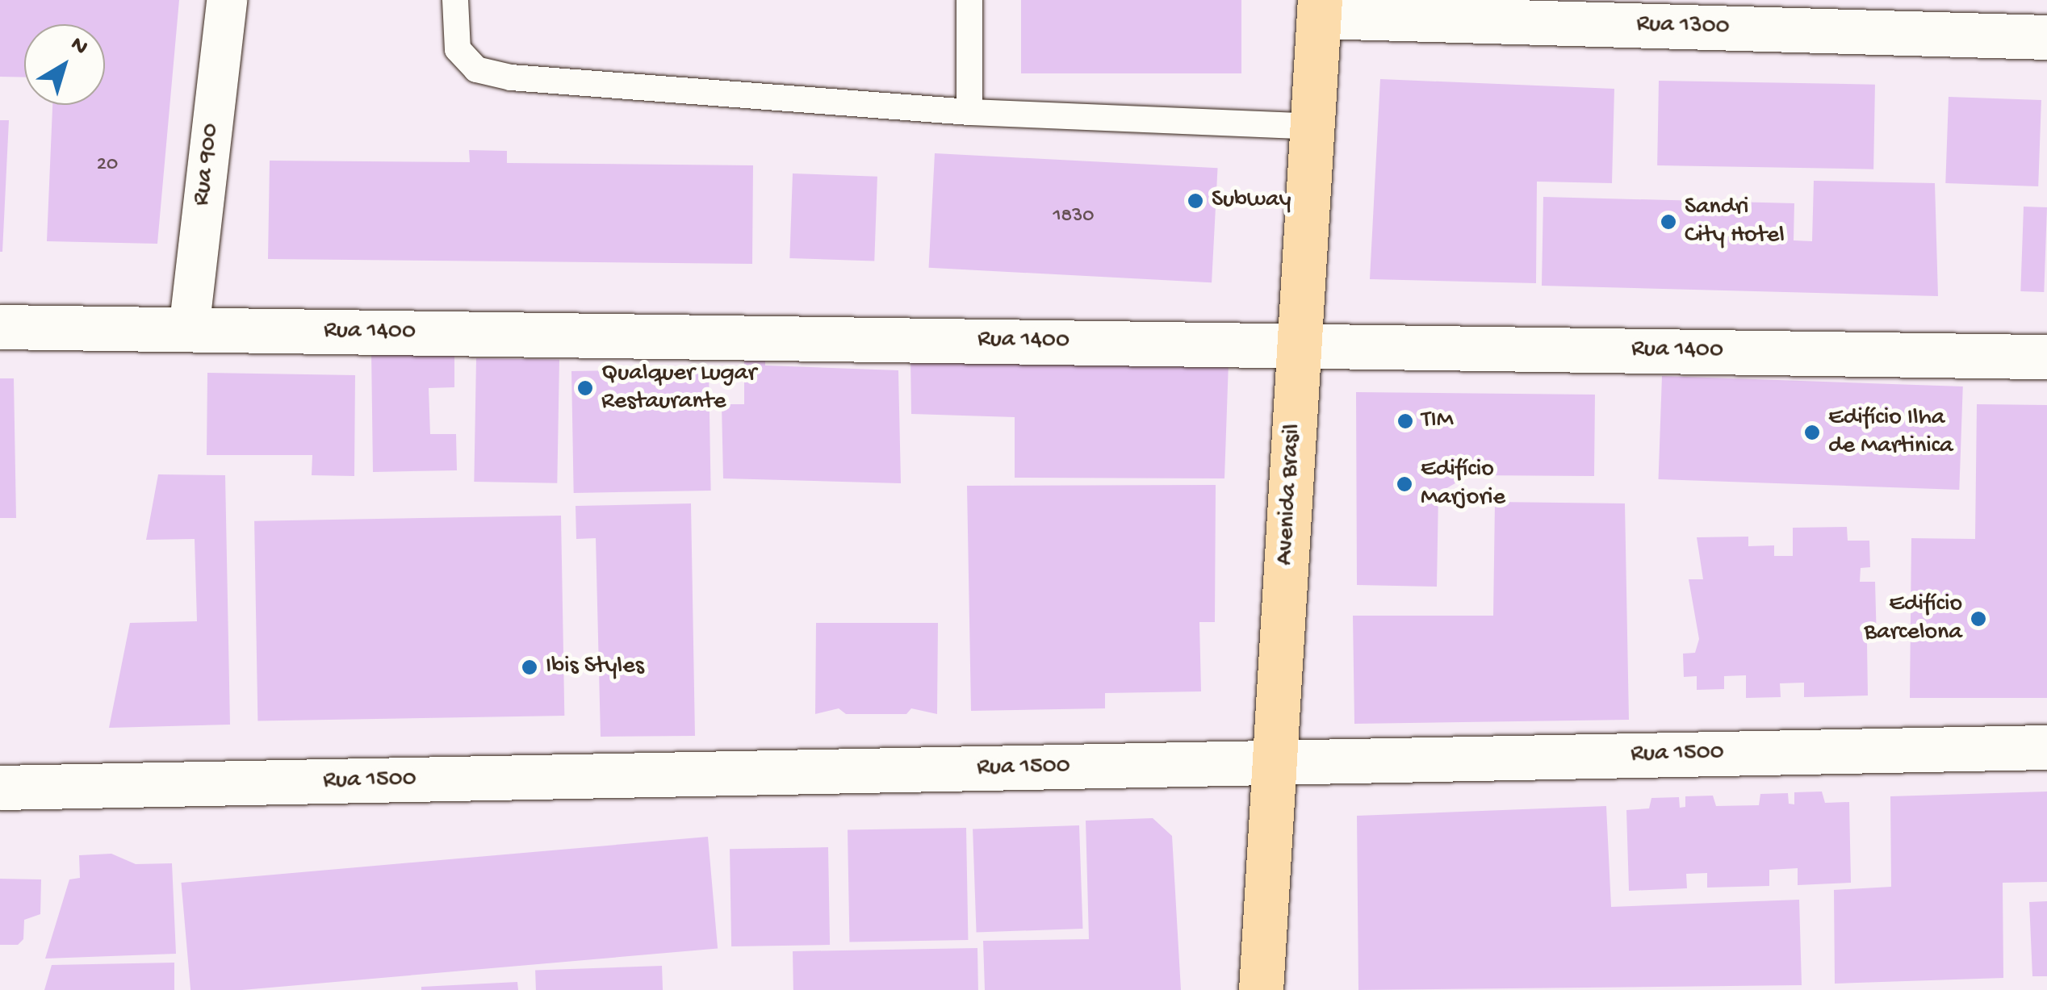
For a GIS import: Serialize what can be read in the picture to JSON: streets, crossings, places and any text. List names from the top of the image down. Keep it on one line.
{"streets":{"main road":["Avenida Brasil"],"street":["Rua 1300","Rua 900","Rua 1400","Rua 1500"]},"crossings":[["Rua 1300","Avenida Brasil"],["Rua 900","Rua 1400"],["Rua 1400","Avenida Brasil"],["Avenida Brasil","Rua 1500"]],"places":["Subway","Sandri City Hotel","Qualquer Lugar Restaurante","TIM","Edifício Ilha de Martinica","Edifício Marjorie","Edifício Barcelona","Ibis Styles"],"house_numbers":["20","1830"],"north":"top right"}
